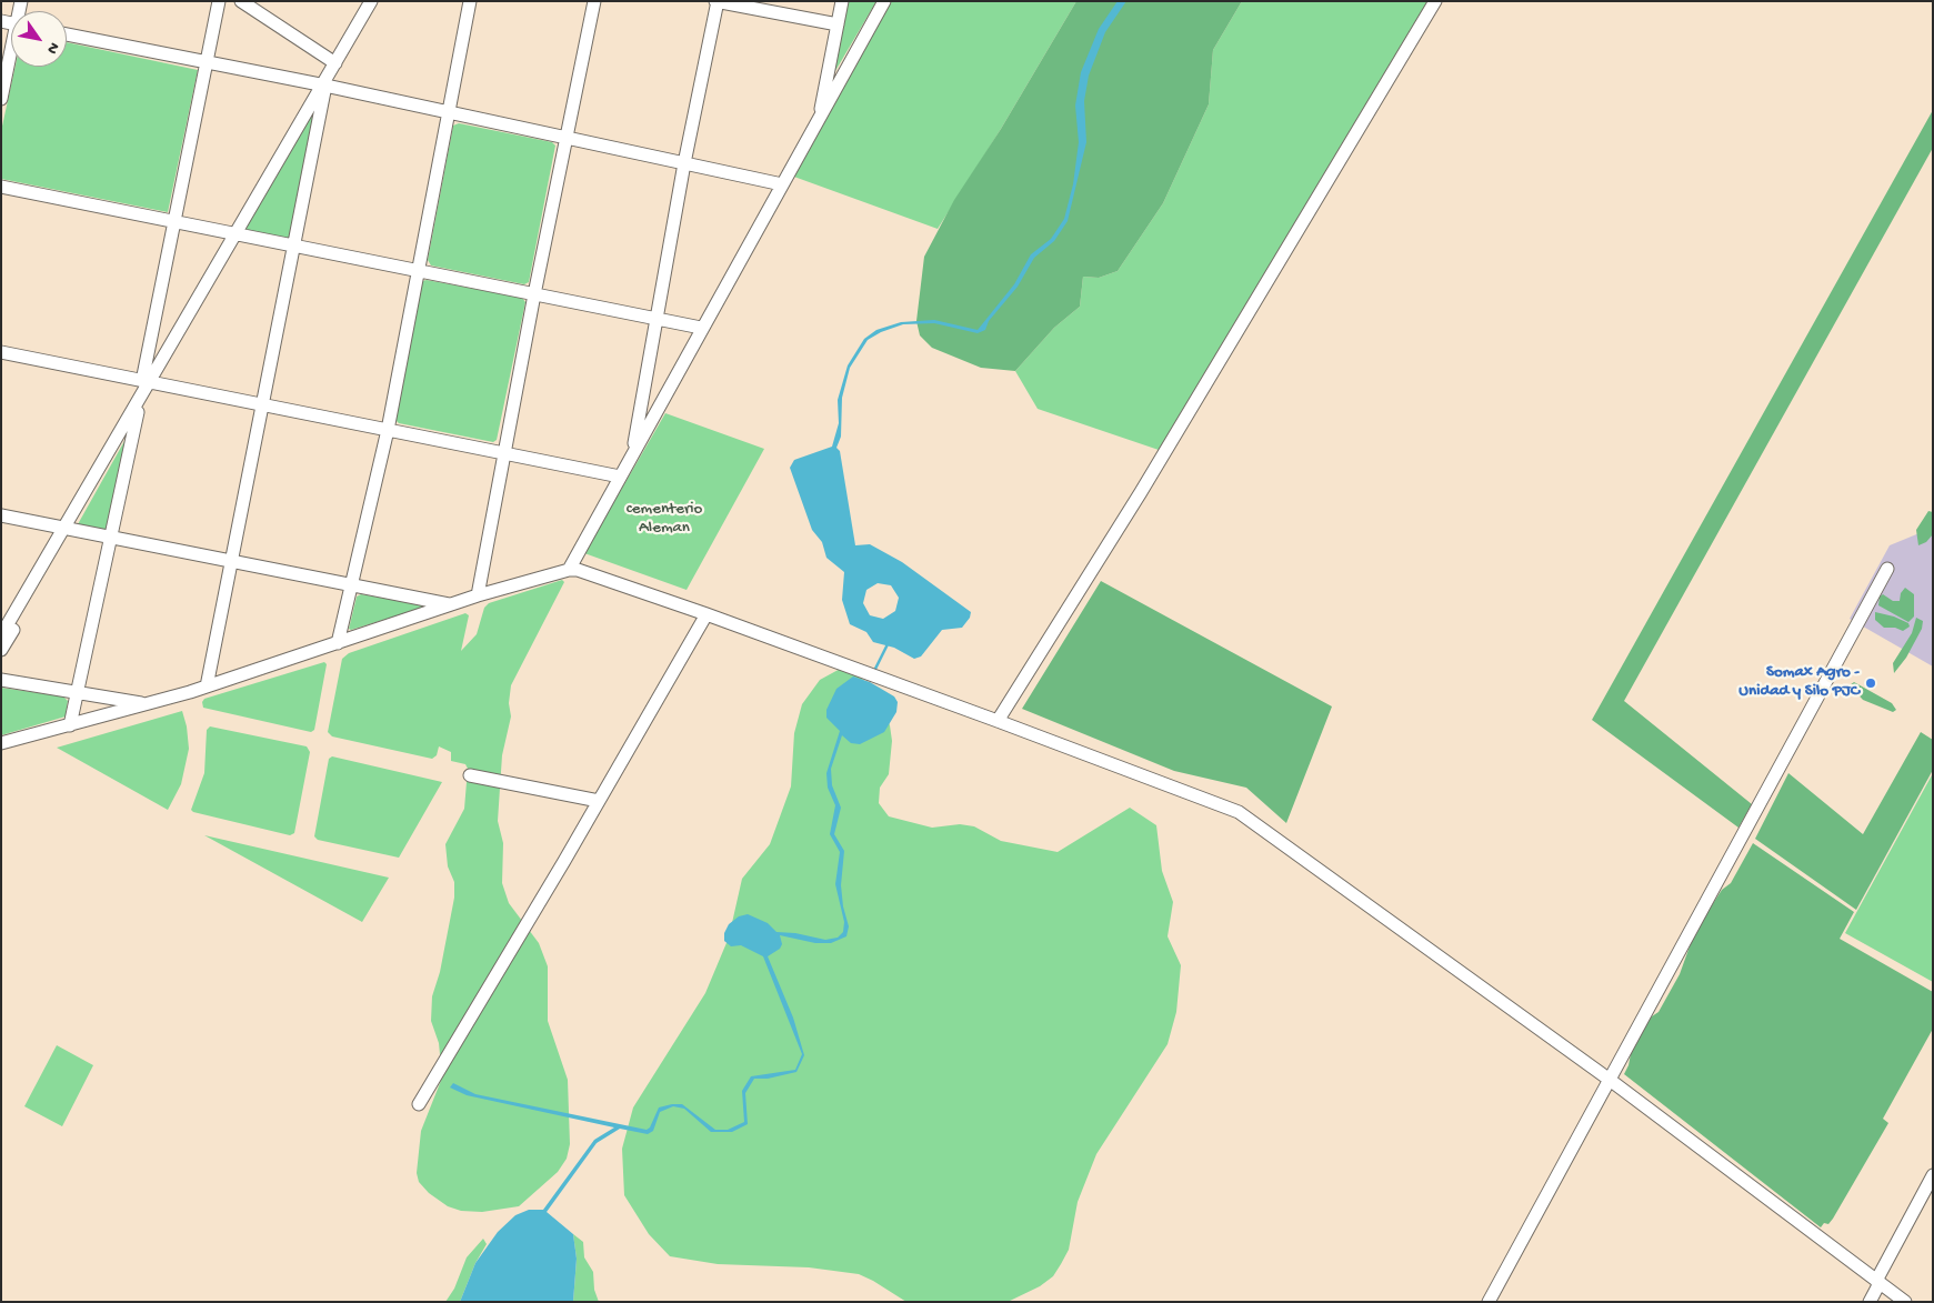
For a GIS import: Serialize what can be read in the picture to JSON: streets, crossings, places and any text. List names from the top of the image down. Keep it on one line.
{"parks":["cementerio Aleman"],"places":["Somax Agro - Unidad y Silo PJC"],"north":"bottom right"}
